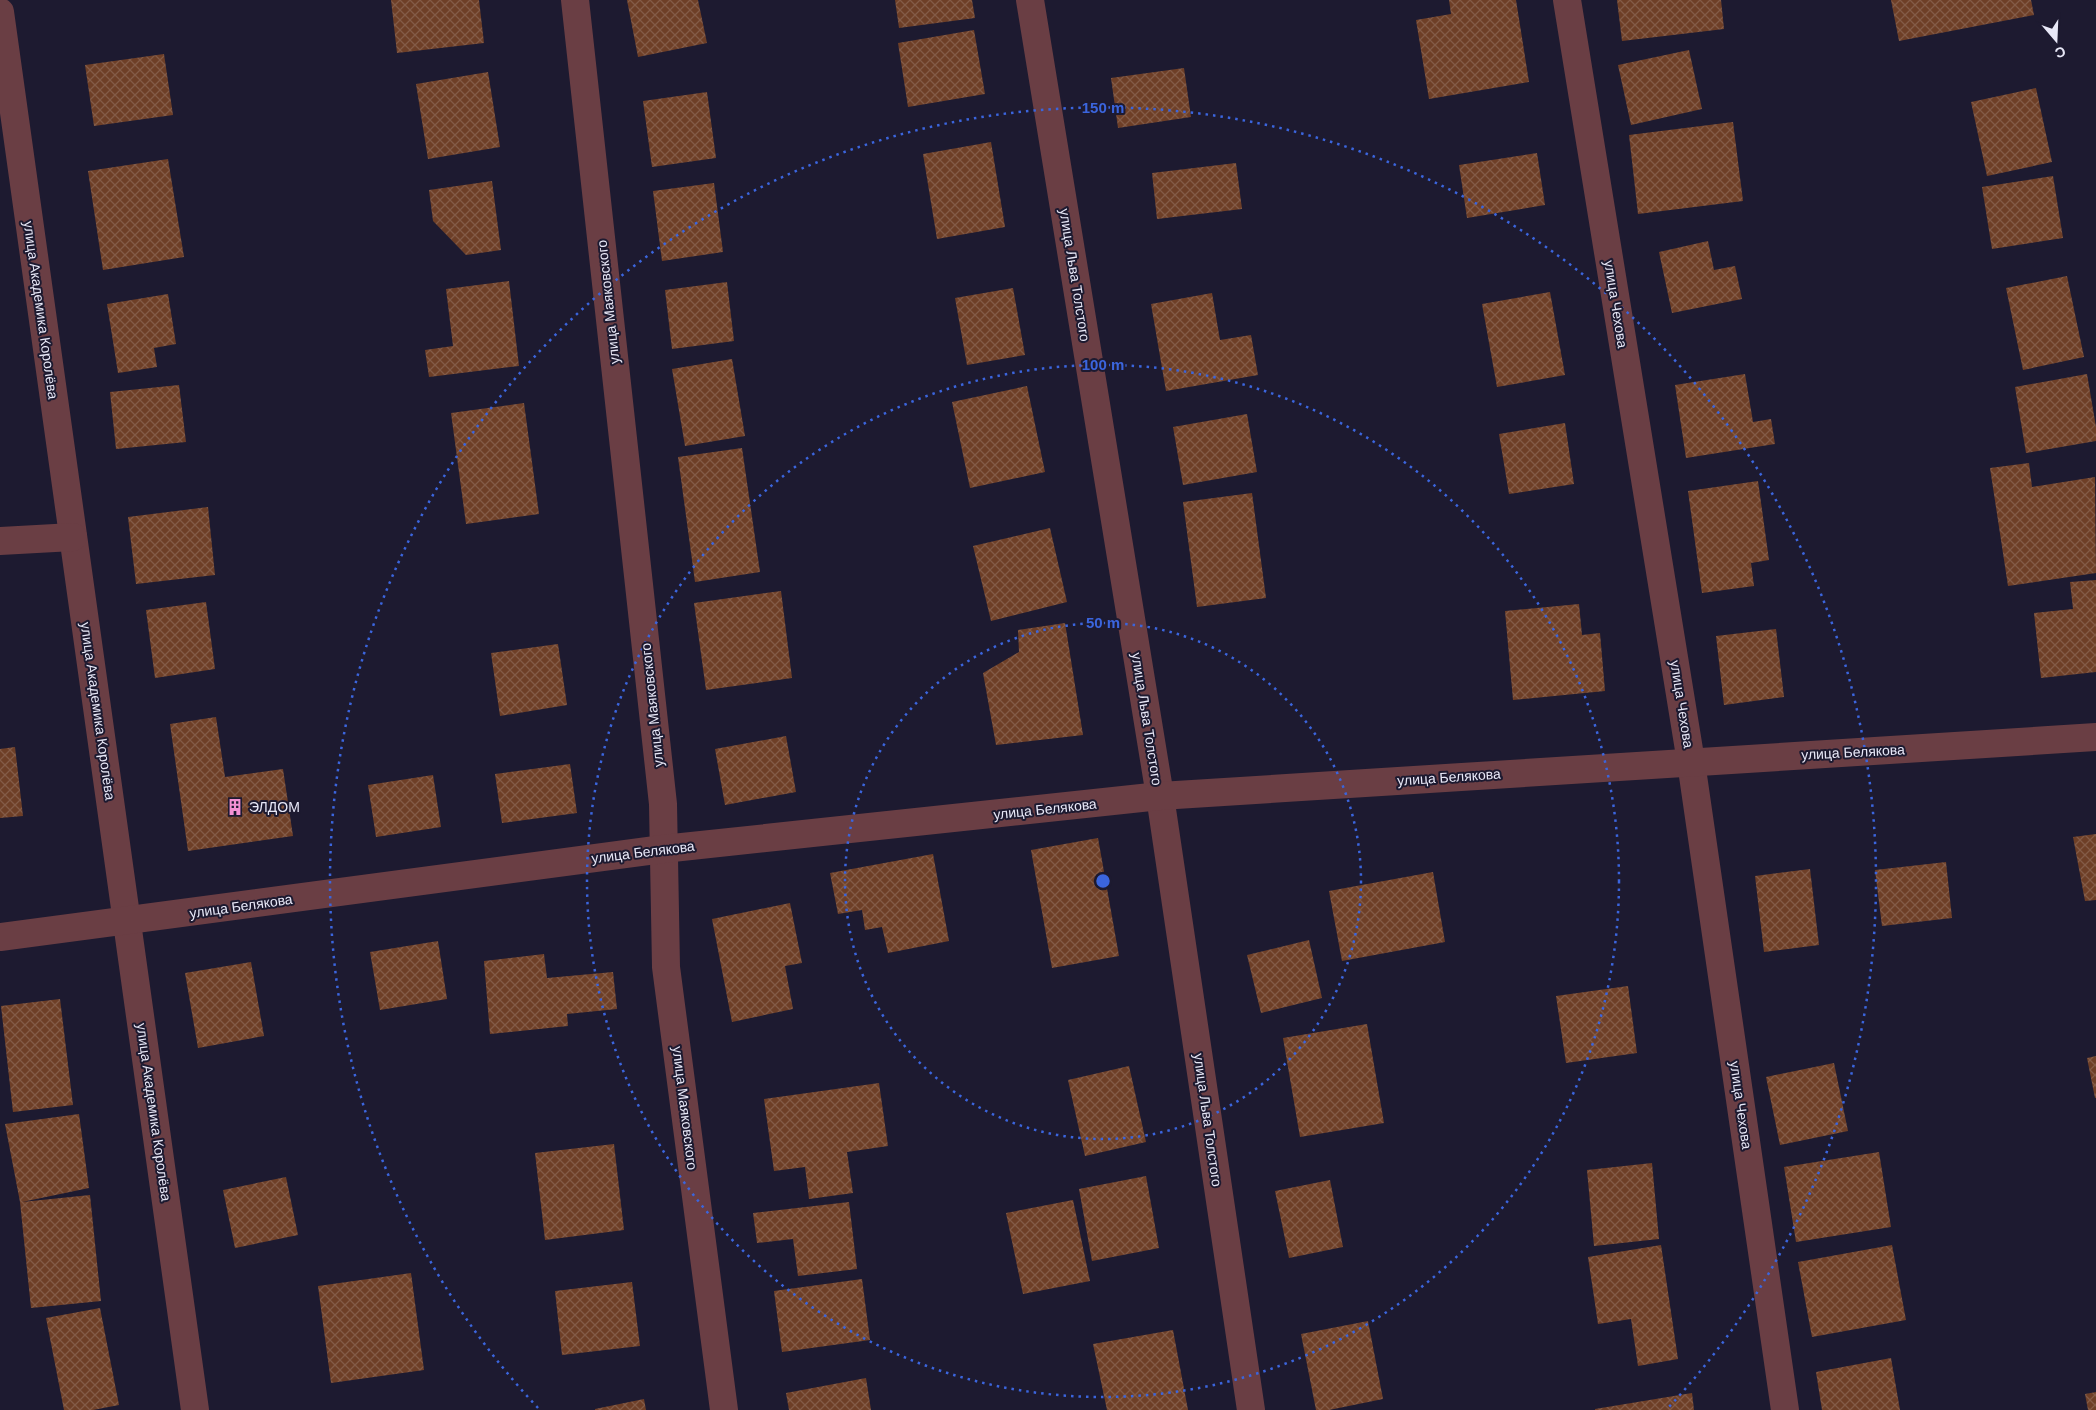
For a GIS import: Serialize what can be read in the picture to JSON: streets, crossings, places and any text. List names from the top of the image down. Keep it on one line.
{"streets":{"street":["улица Льва Толстого","улица Маяковского","улица Чехова","улица Академика Королёва","улица Белякова"]},"crossings":[["улица Льва Толстого","улица Белякова"],["улица Маяковского","улица Белякова"],["улица Чехова","улица Белякова"],["улица Академика Королёва","улица Белякова"]],"places":{"building":["ЭЛДОМ"]},"north":"bottom","rings":["150 m","100 m","50 m"]}
